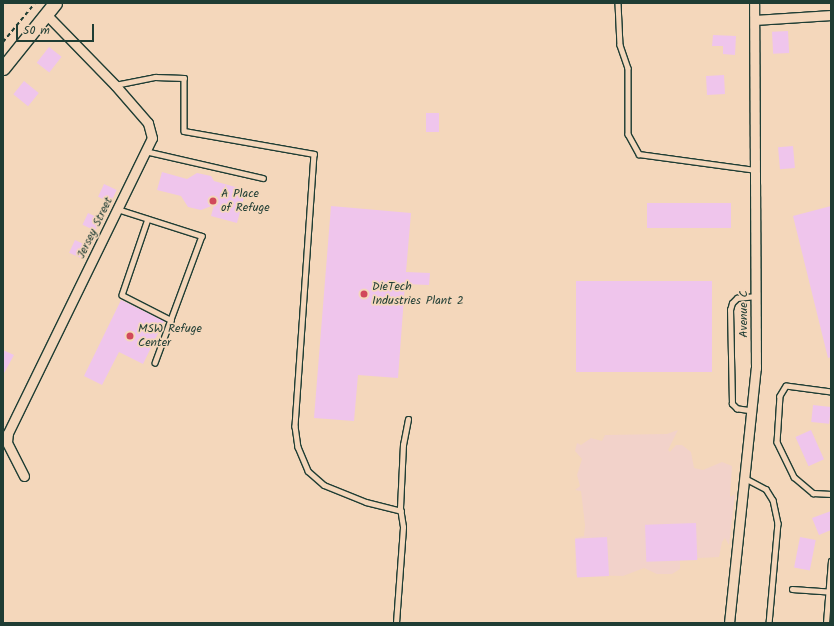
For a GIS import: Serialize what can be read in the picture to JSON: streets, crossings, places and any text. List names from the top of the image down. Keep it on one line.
{"streets":{"street":["Jersey Street","Avenue C"]},"places":["A Place of Refuge","DieTech Industries Plant 2","MSW Refuge Center"],"scale_bar":"50 m"}
